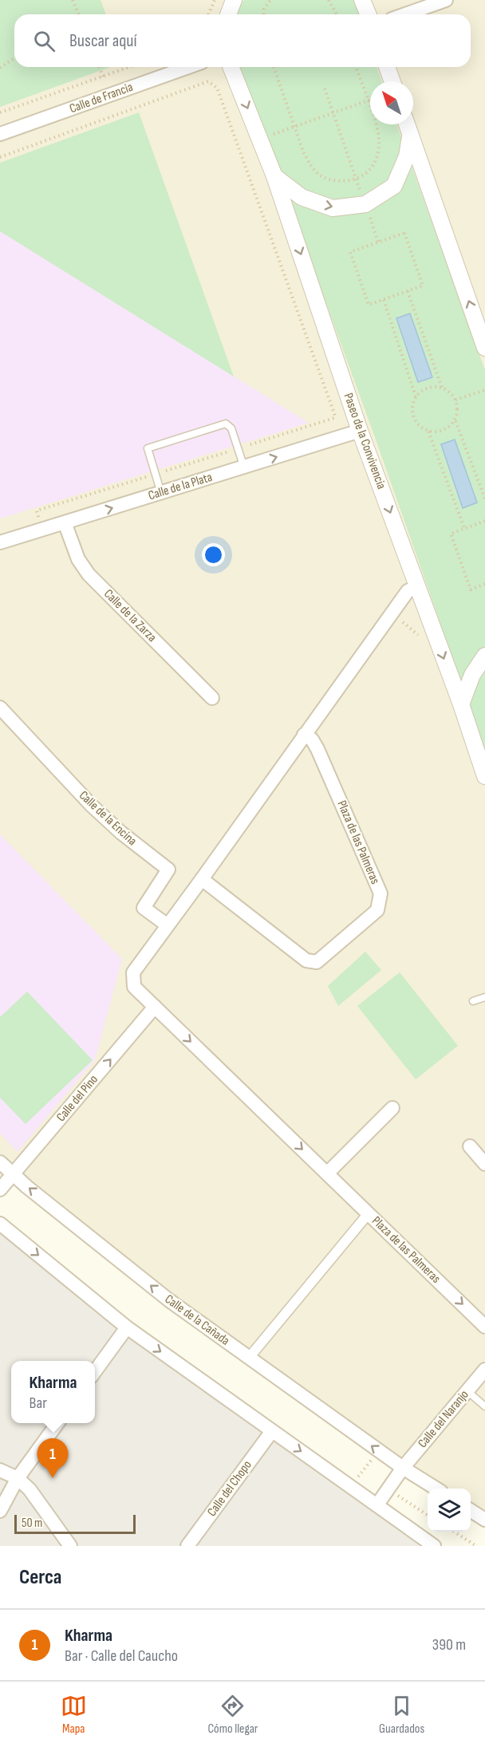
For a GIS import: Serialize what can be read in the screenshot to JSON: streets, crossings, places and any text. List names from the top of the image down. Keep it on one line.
{"streets":{"street":["Calle de Francia","Paseo de la Convivencia","Calle de la Plata","Calle de la Zarza","Calle de la Encina","Plaza de las Palmeras","Calle del Pino","Calle de la Cañada","Calle del Naranjo","Calle del Chopo"]},"crossings":[["Paseo de la Convivencia","Calle de la Plata"],["Paseo de la Convivencia","Plaza de las Palmeras"],["Calle de la Plata","Calle de la Zarza"],["Calle de la Encina","Plaza de las Palmeras"],["Plaza de las Palmeras","Calle del Pino"],["Calle del Pino","Calle de la Cañada"],["Calle de la Cañada","Calle del Naranjo"]],"one_way":["Paseo de la Convivencia","Calle de la Plata","Calle del Pino"],"scale_bar":"50 m","north":"top left","page":{"search":"Buscar aquí","popup":["Kharma","Bar"],"pins":"1","scale":"50 m","heading":"Cerca","list":[{"mark":"1","name":"Kharma","note":"Bar · Calle del Caucho","value":"390 m"}],"nav":["Mapa","Cómo llegar","Guardados"]}}
